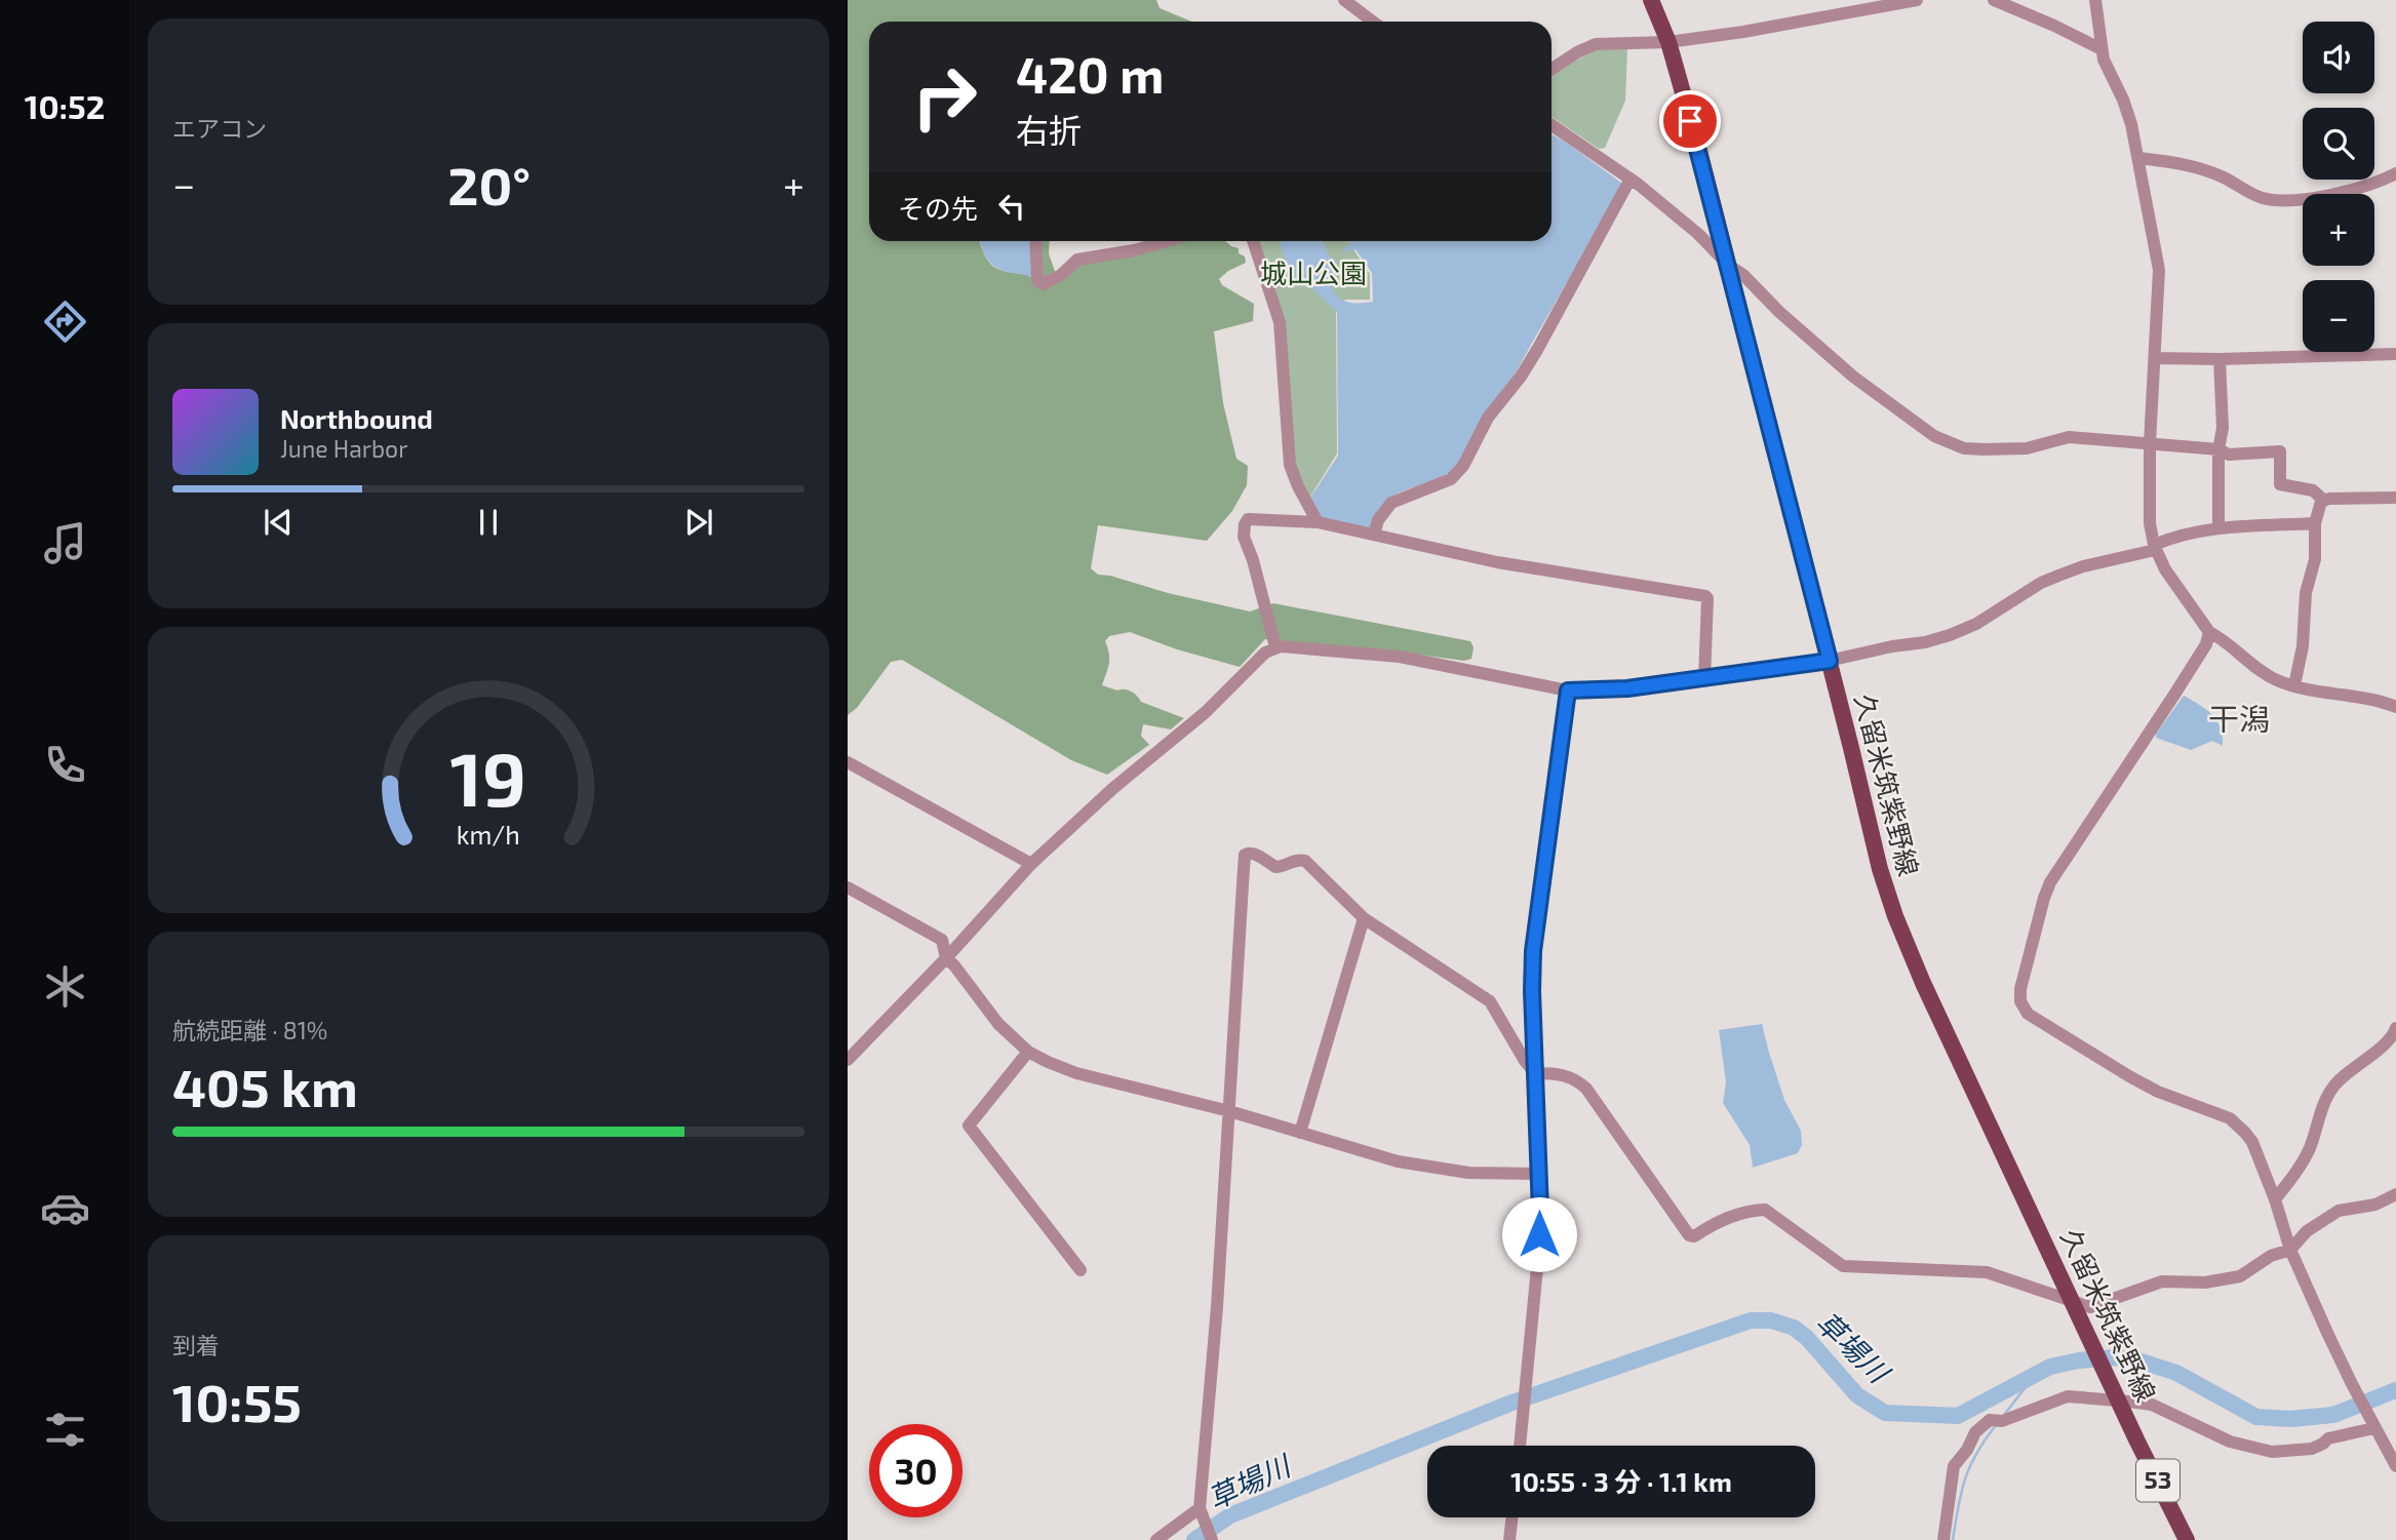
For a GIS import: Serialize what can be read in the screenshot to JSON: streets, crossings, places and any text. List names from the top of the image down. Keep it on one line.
{"streets":{"main road":["久留米筑紫野線","53"]},"districts":["干潟"],"water":["草場川"],"parks":["城山公園"],"page":{"tabs":"10:52","tile":["エアコン",["航続距離 · 81%","405 km"],["到着","10:55"]],"map_buttons":["+","−"],"turn":["420 m","右折"],"heat":["−","20°","+"],"then":"その先","song":["Northbound","June Harbor"],"limit":"30","trip":"10:55 · 3 分 · 1.1 km","gauge":["19","km/h"]}}
